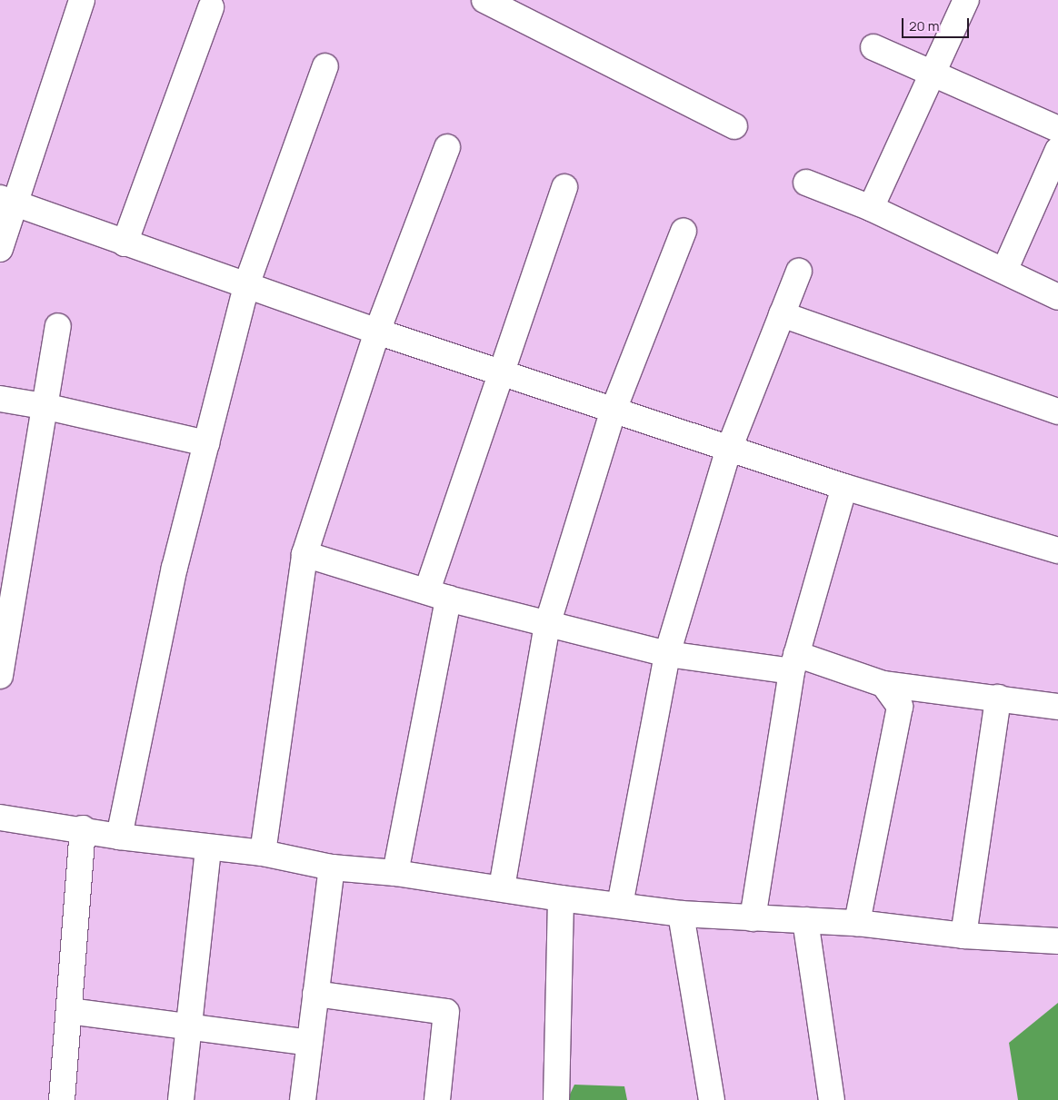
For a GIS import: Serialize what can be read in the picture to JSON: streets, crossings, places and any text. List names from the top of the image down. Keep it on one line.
{"scale_bar":"20 m"}
